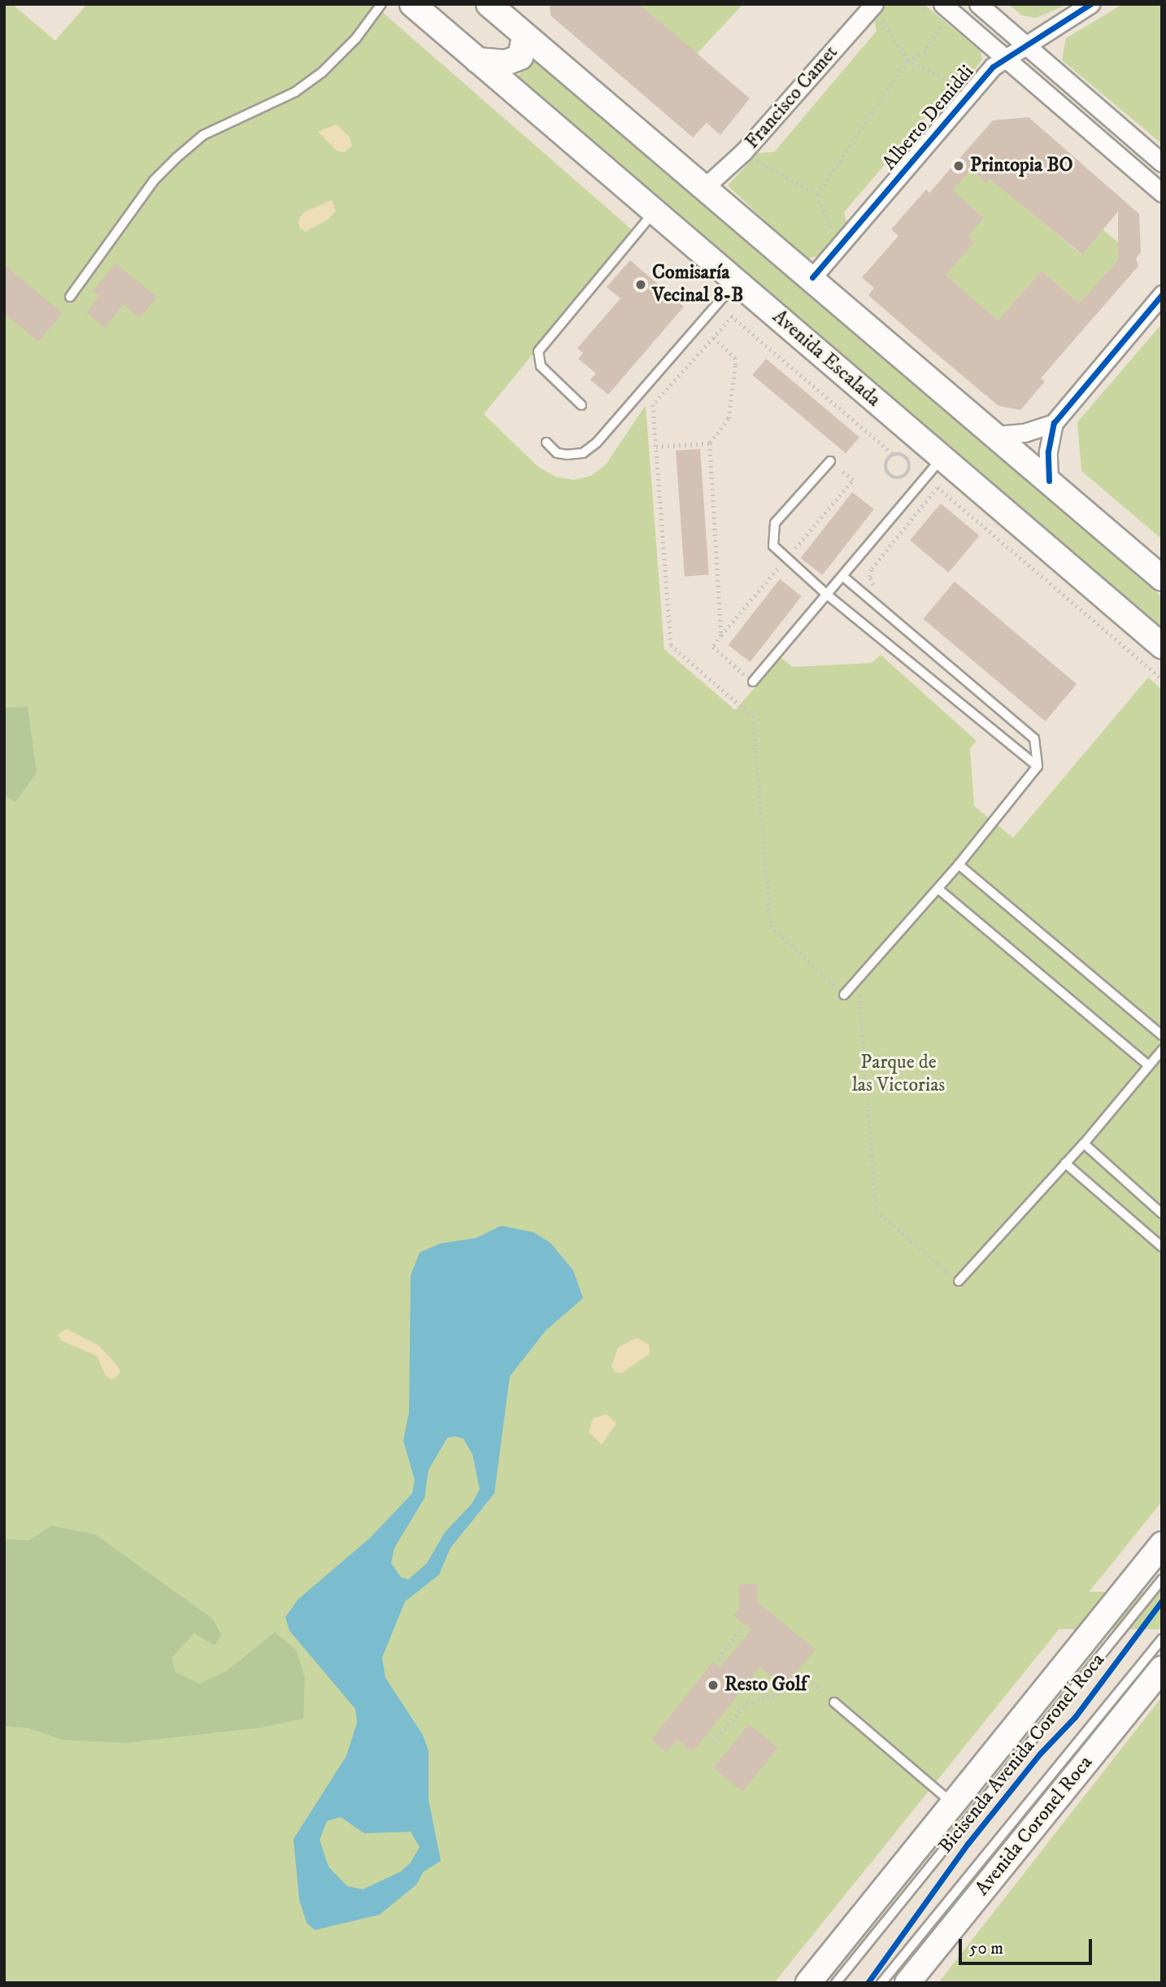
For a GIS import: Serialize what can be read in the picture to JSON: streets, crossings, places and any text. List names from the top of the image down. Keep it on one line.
{"streets":{"main road":["Avenida Escalada","Avenida Coronel Roca"],"street":["Francisco Camet","Alberto Demiddi"],"cycle path":["Bicisenda Avenida Coronel Roca"]},"parks":["Parque de las Victorias"],"places":["Printopia BO","Comisaría Vecinal 8-B","Resto Golf"],"scale_bar":"50 m"}
